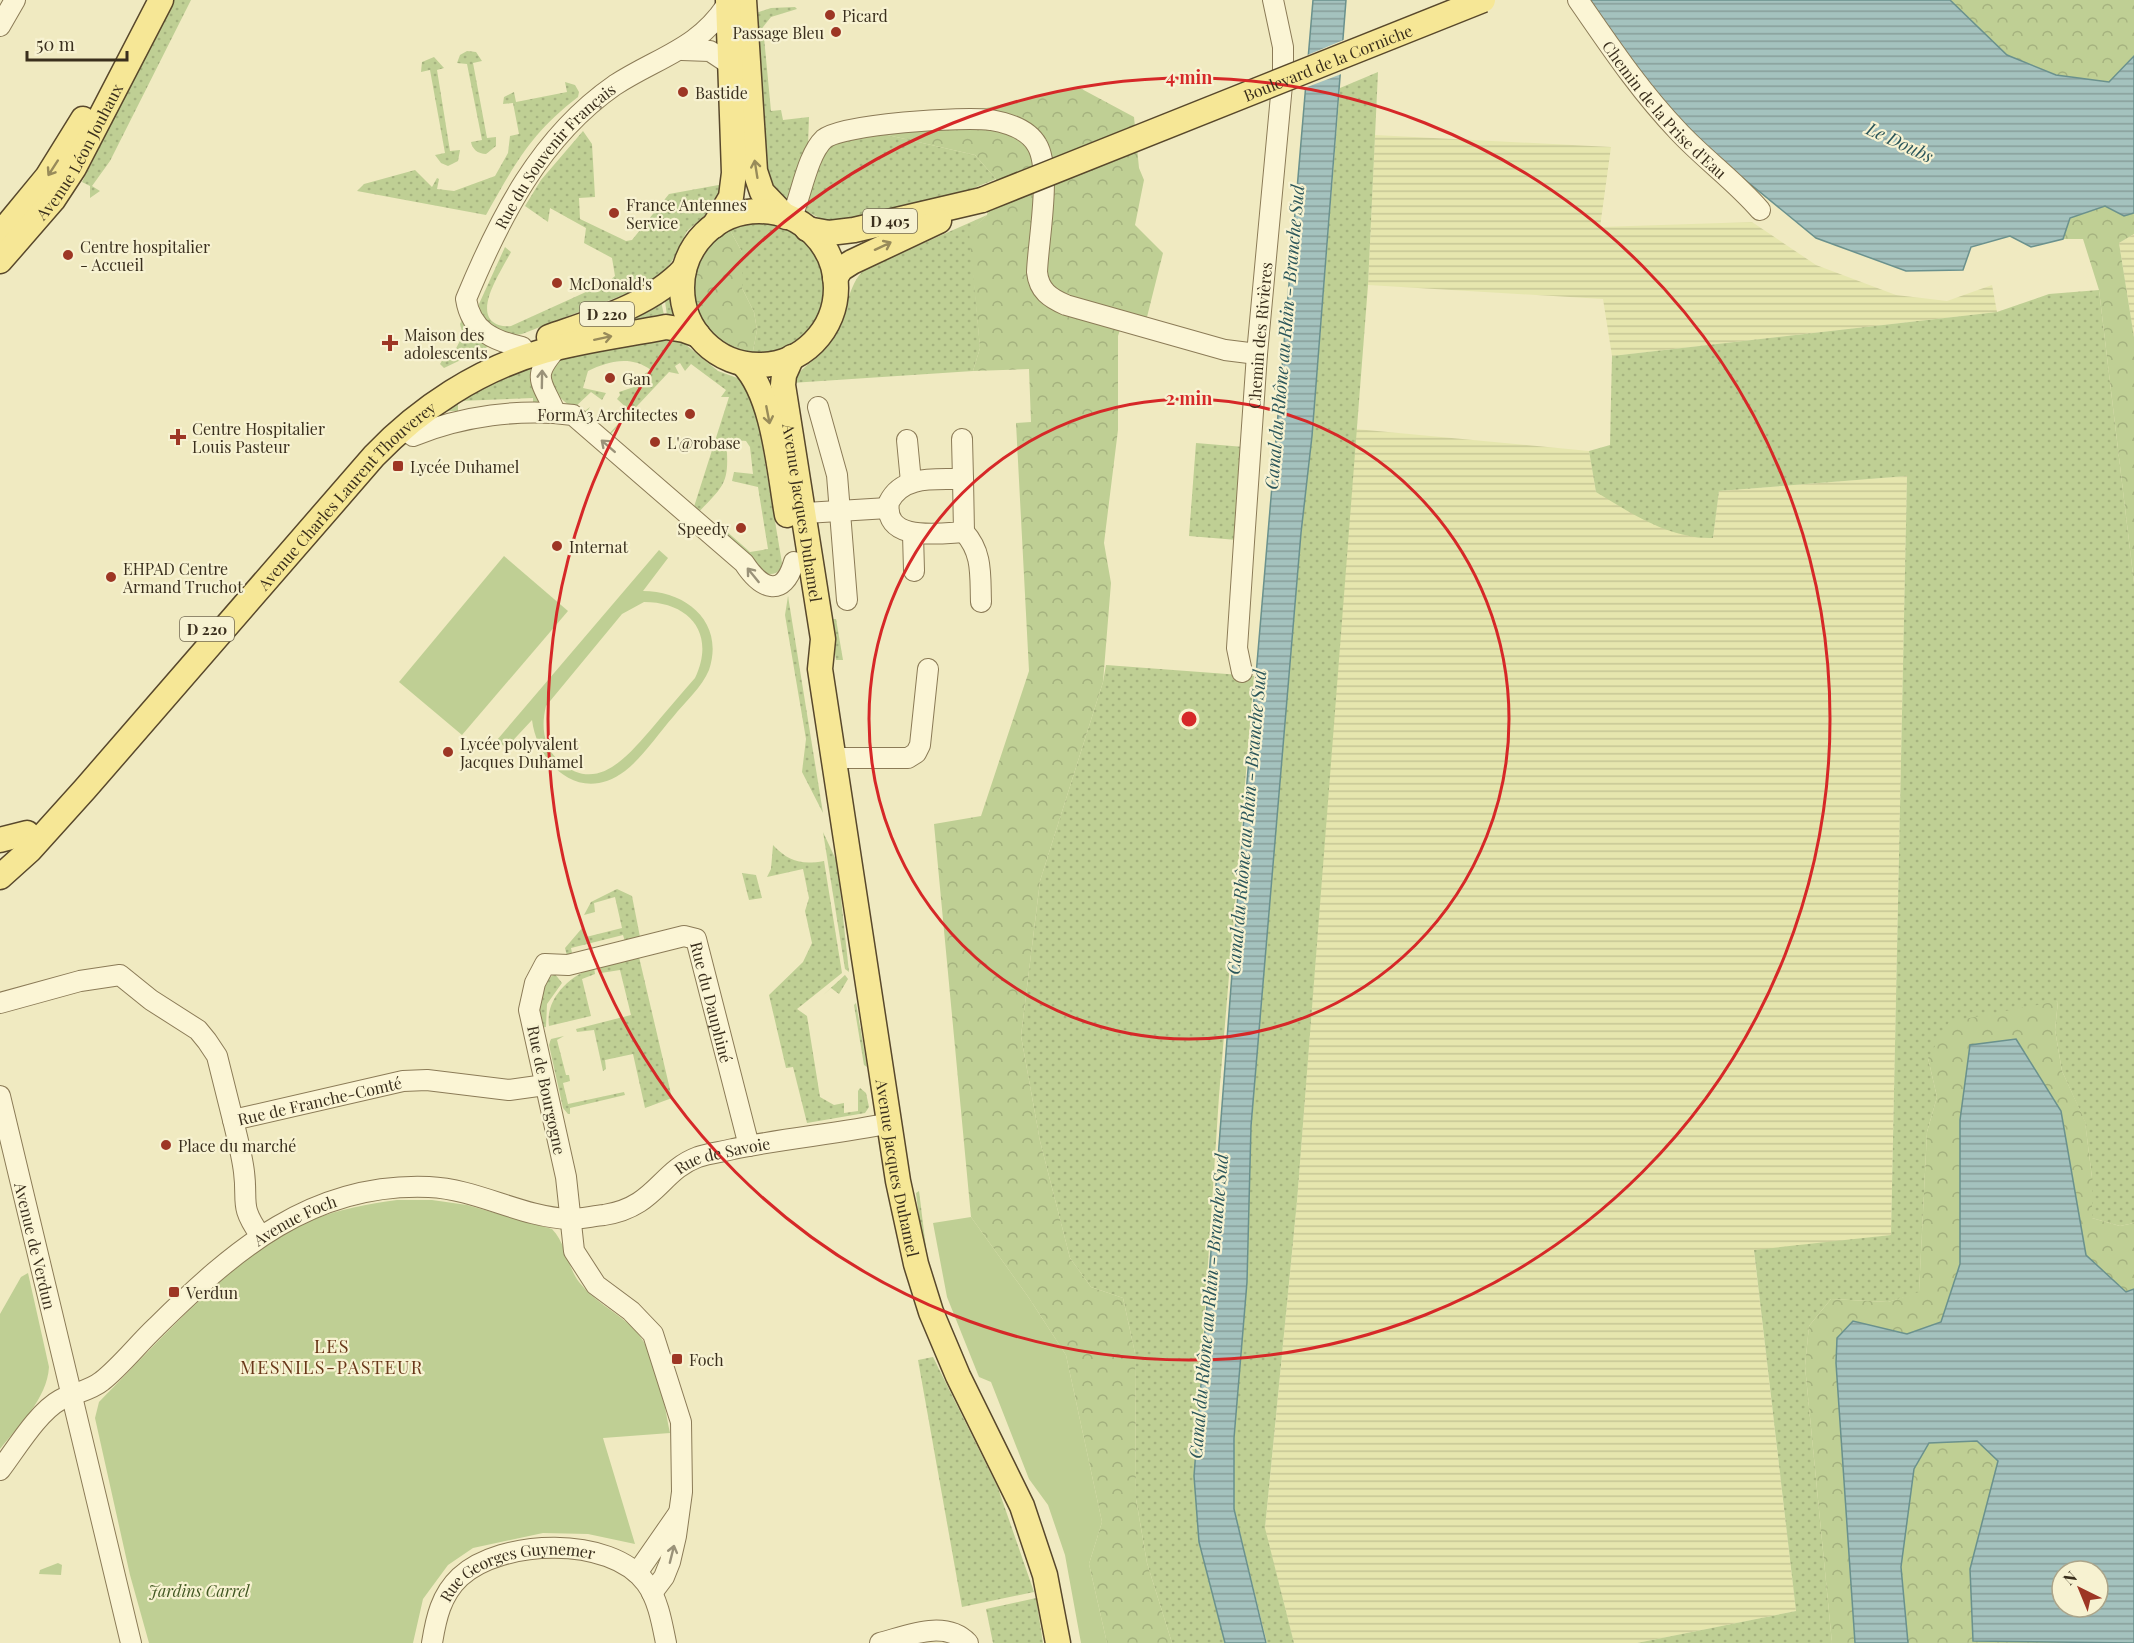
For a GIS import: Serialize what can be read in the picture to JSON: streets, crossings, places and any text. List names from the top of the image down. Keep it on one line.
{"streets":{"main road":["Boulevard de la Corniche","Avenue Léon Jouhaux","D 405","D 220","Avenue Charles Laurent Thouverey","Avenue Jacques Duhamel"],"street":["Chemin de la Prise d'Eau","Rue du Souvenir Français","Chemin des Rivières","Rue du Dauphiné","Rue de Bourgogne","Rue de Franche-Comté","Rue de Savoie","Avenue Foch","Avenue de Verdun","Rue Georges Guynemer"]},"crossings":[["Boulevard de la Corniche","Avenue Charles Laurent Thouverey"],["Boulevard de la Corniche","Avenue Jacques Duhamel"],["Rue du Souvenir Français","Avenue Charles Laurent Thouverey"],["Avenue Charles Laurent Thouverey","Avenue Jacques Duhamel"],["Avenue Jacques Duhamel","Rue de Savoie"],["Rue du Dauphiné","Rue de Bourgogne"],["Rue du Dauphiné","Rue de Savoie"],["Rue de Bourgogne","Rue de Franche-Comté"],["Rue de Bourgogne","Rue de Savoie"],["Rue de Bourgogne","Avenue Foch"],["Rue de Savoie","Avenue Foch"],["Avenue Foch","Avenue de Verdun"]],"districts":["LES MESNILS-PASTEUR"],"water":["Le Doubs","Canal du Rhône au Rhin - Branche Sud"],"parks":["Jardins Carrel"],"places":{"other":["Picard","Passage Bleu","Bastide","France Antennes Service","Centre hospitalier - Accueil","McDonald's","Gan","FormA3 Architectes","L'@robase","Speedy","Internat","EHPAD Centre Armand Truchot","Lycée polyvalent Jacques Duhamel","Place du marché"],"health":["Maison des adolescents","Centre Hospitalier Louis Pasteur"],"transit":["Lycée Duhamel","Verdun","Foch"]},"scale_bar":"50 m","north":"top left","rings":["4 min","2 min"]}
